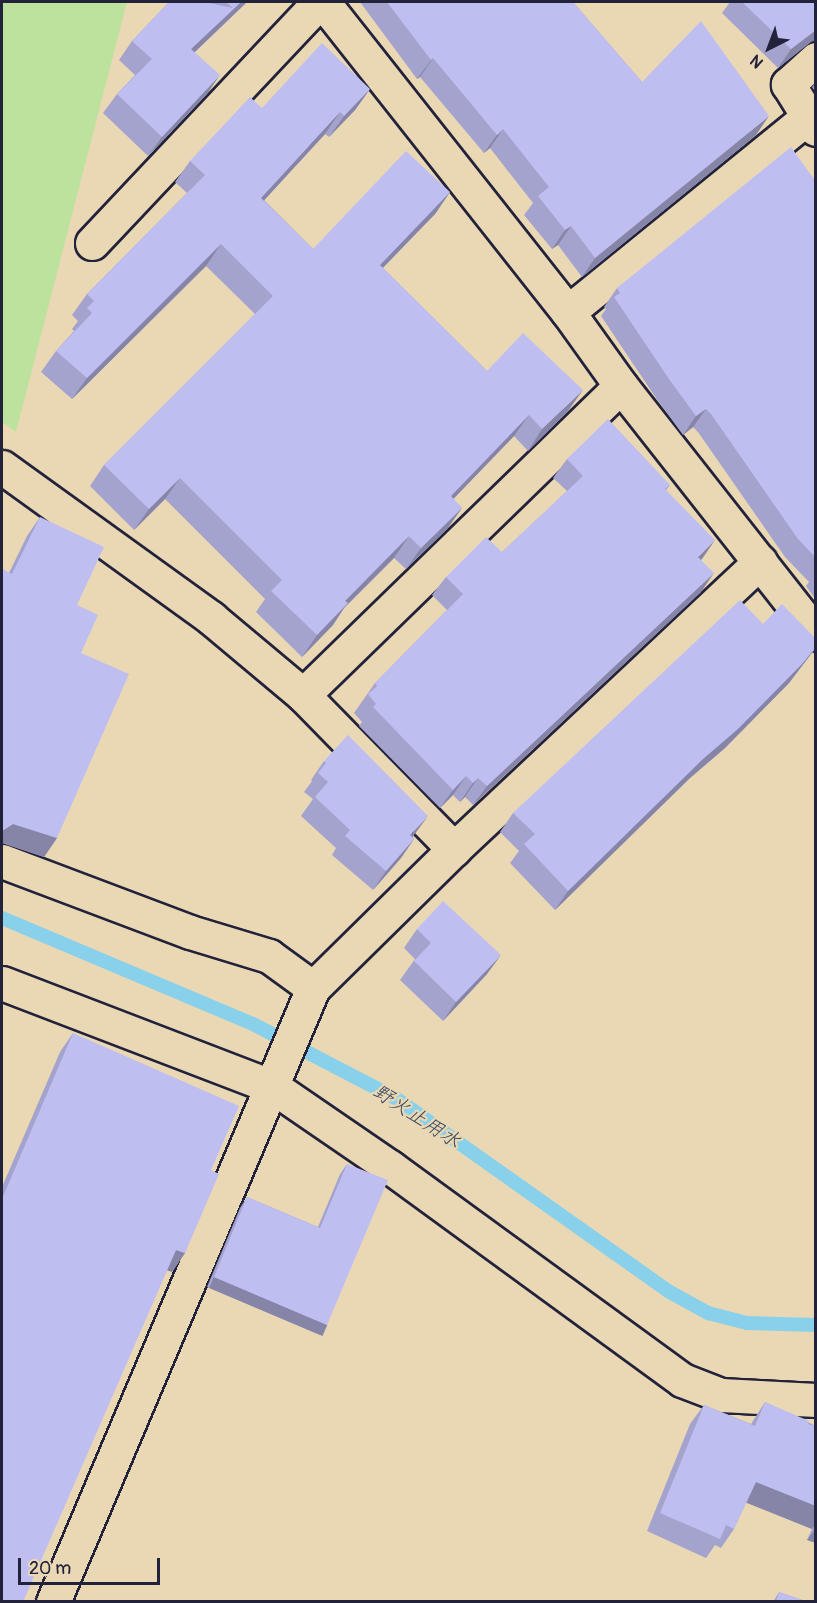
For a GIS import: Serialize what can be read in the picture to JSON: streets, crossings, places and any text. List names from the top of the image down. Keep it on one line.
{"water":["野火止用水"],"scale_bar":"20 m","north":"bottom left"}
